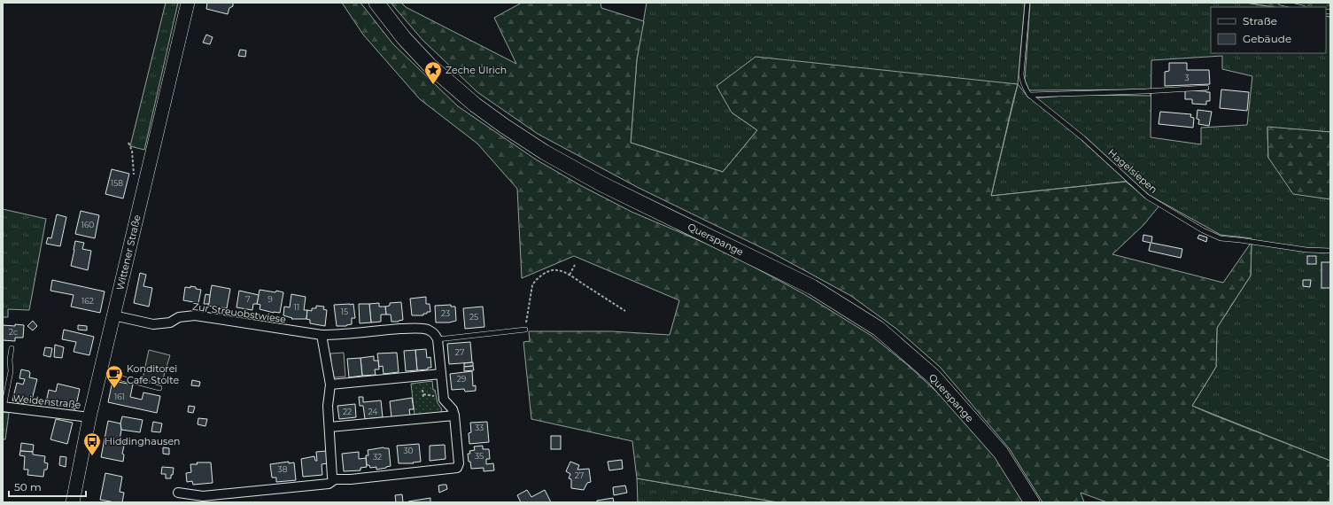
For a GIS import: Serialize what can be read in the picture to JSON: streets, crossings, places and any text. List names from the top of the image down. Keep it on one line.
{"streets":{"main road":["Querspange","Wittener Straße"],"street":["Zur Streuobstwiese","Weidenstraße"],"lane":["Hagelsiepen"]},"crossings":[["Wittener Straße","Zur Streuobstwiese"],["Wittener Straße","Weidenstraße"]],"places":{"place":["Zeche Ulrich"],"cafe":["Konditorei Cafe Stolte"],"bus stop":["Hiddinghausen"]},"house_numbers":["3","158","160","7","9","162","11","15","23","25","2c","27","29","161","22","24","33","30","35","32","38","27"],"legend":["Straße","Gebäude"],"scale_bar":"50 m"}
